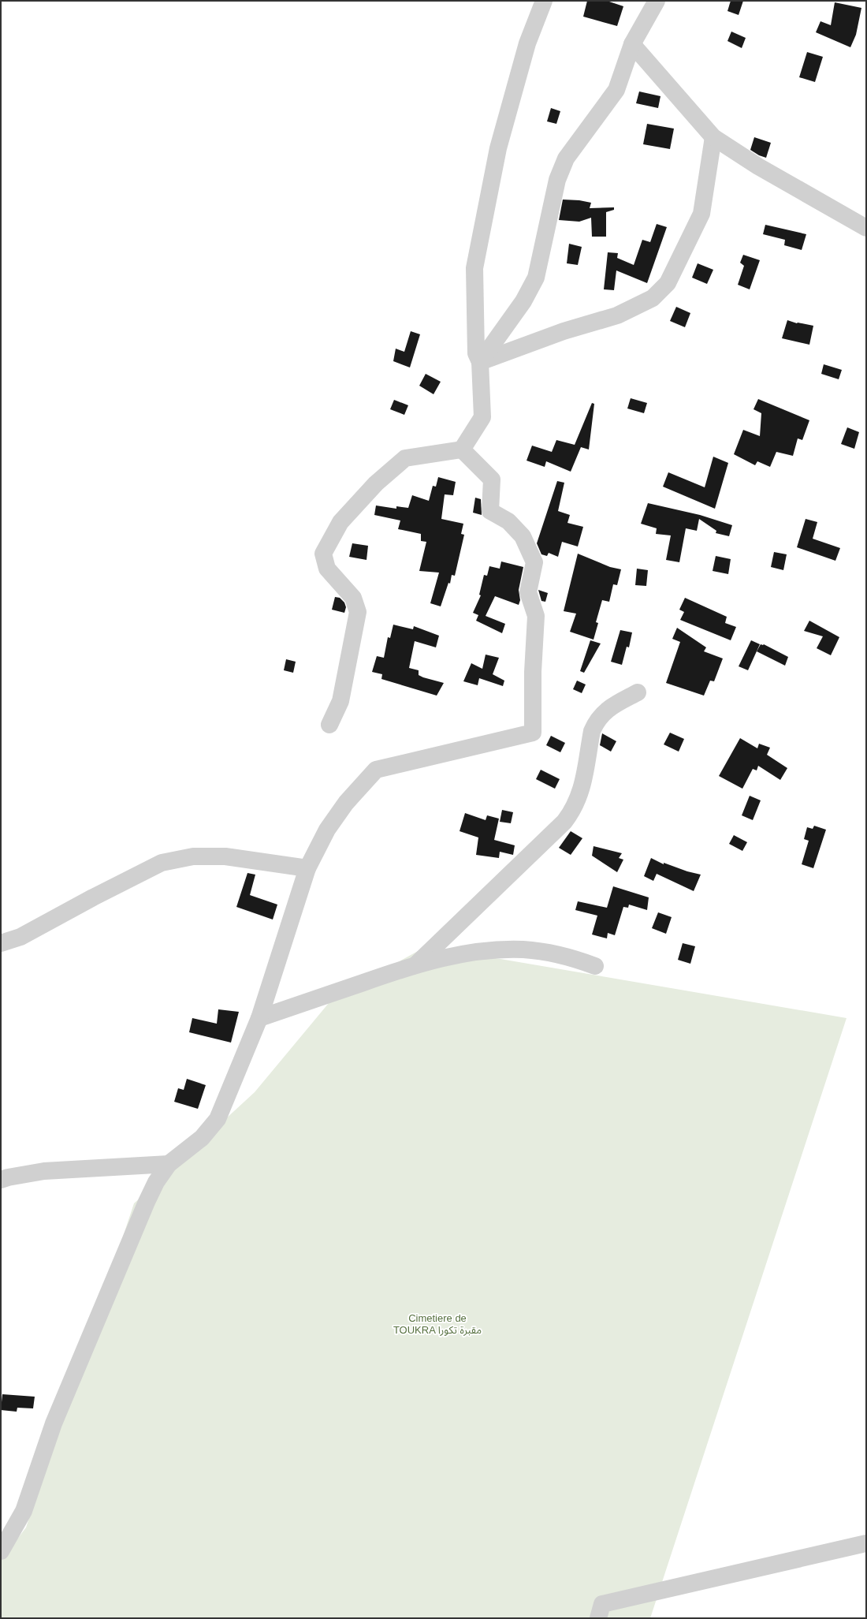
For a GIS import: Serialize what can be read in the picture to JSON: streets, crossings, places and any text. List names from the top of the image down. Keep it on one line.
{"parks":["Cimetiere de TOUKRA مقبرة تكورا"]}
